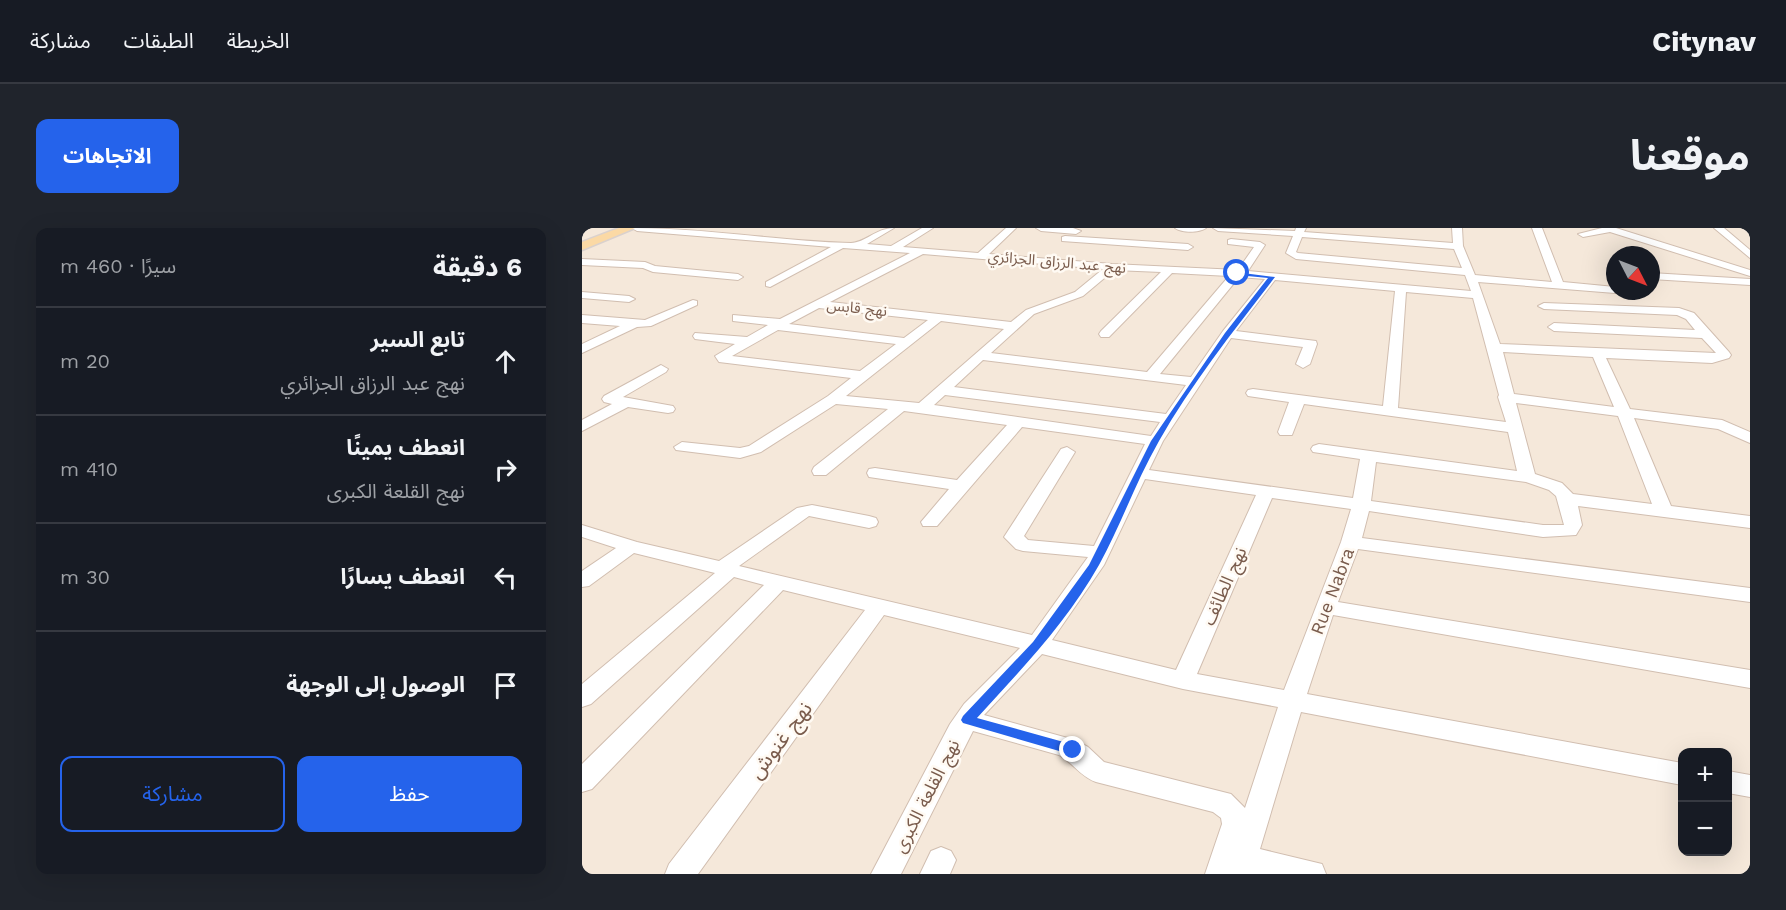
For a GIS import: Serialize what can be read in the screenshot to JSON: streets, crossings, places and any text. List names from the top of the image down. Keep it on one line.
{"streets":{"street":["نهج عبد الرزاق الجزائري","نهج قابس","نهج الطائف","Rue Nabra","نهج غنوش","نهج القلعة الكبرى"]},"crossings":[["نهج عبد الرزاق الجزائري","نهج قابس"],["نهج عبد الرزاق الجزائري","نهج القلعة الكبرى"]],"north":"bottom right","page":{"header":"Citynav","nav":["الخريطة","الطبقات","مشاركة"],"title":"موقعنا","buttons":["الاتجاهات",["حفظ","مشاركة"]],"heading":["6 دقيقة","سيرًا · 460 m"],"list":[["تابع السير","نهج عبد الرزاق الجزائري","20 m"],["انعطف يمينًا","نهج القلعة الكبرى","410 m"],["انعطف يسارًا","30 m"],"الوصول إلى الوجهة"],"map_buttons":["+","−"]}}
